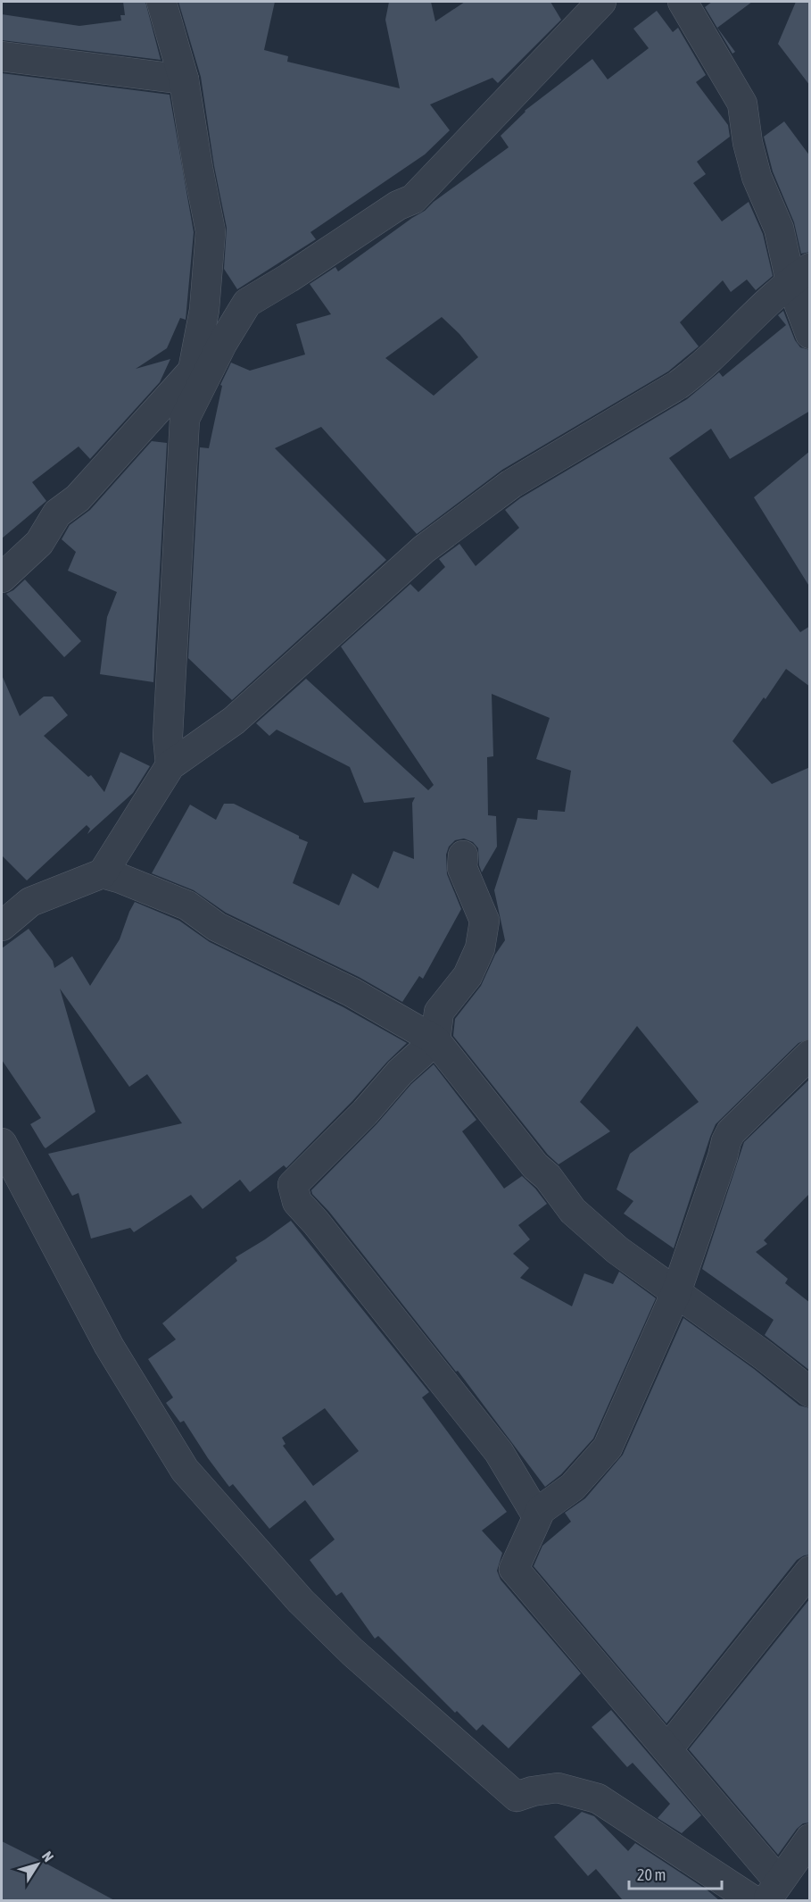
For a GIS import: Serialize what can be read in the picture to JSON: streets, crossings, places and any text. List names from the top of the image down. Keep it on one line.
{"scale_bar":"20 m","north":"top right"}
